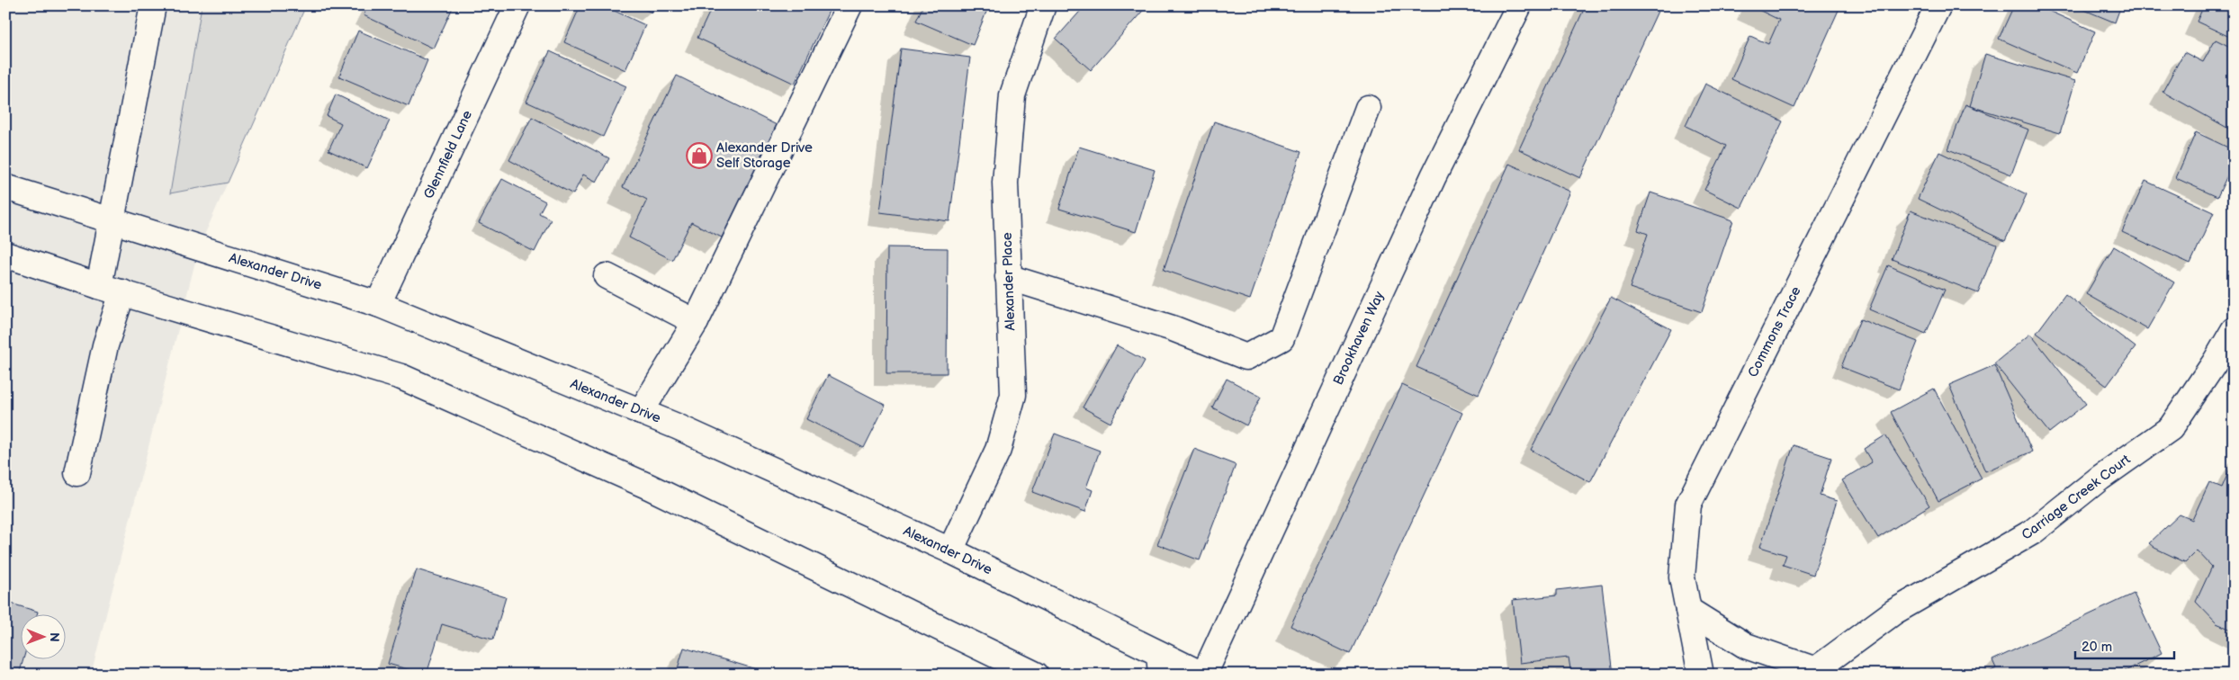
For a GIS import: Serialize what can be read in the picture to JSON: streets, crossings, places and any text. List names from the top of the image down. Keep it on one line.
{"streets":{"street":["Glennfield Lane","Alexander Drive","Alexander Place","Commons Trace","Brookhaven Way","Carriage Creek Court"]},"crossings":[["Glennfield Lane","Alexander Drive"],["Alexander Drive","Alexander Place"],["Alexander Drive","Brookhaven Way"],["Commons Trace","Carriage Creek Court"]],"places":{"shop":["Alexander Drive Self Storage"]},"scale_bar":"20 m","north":"right"}
